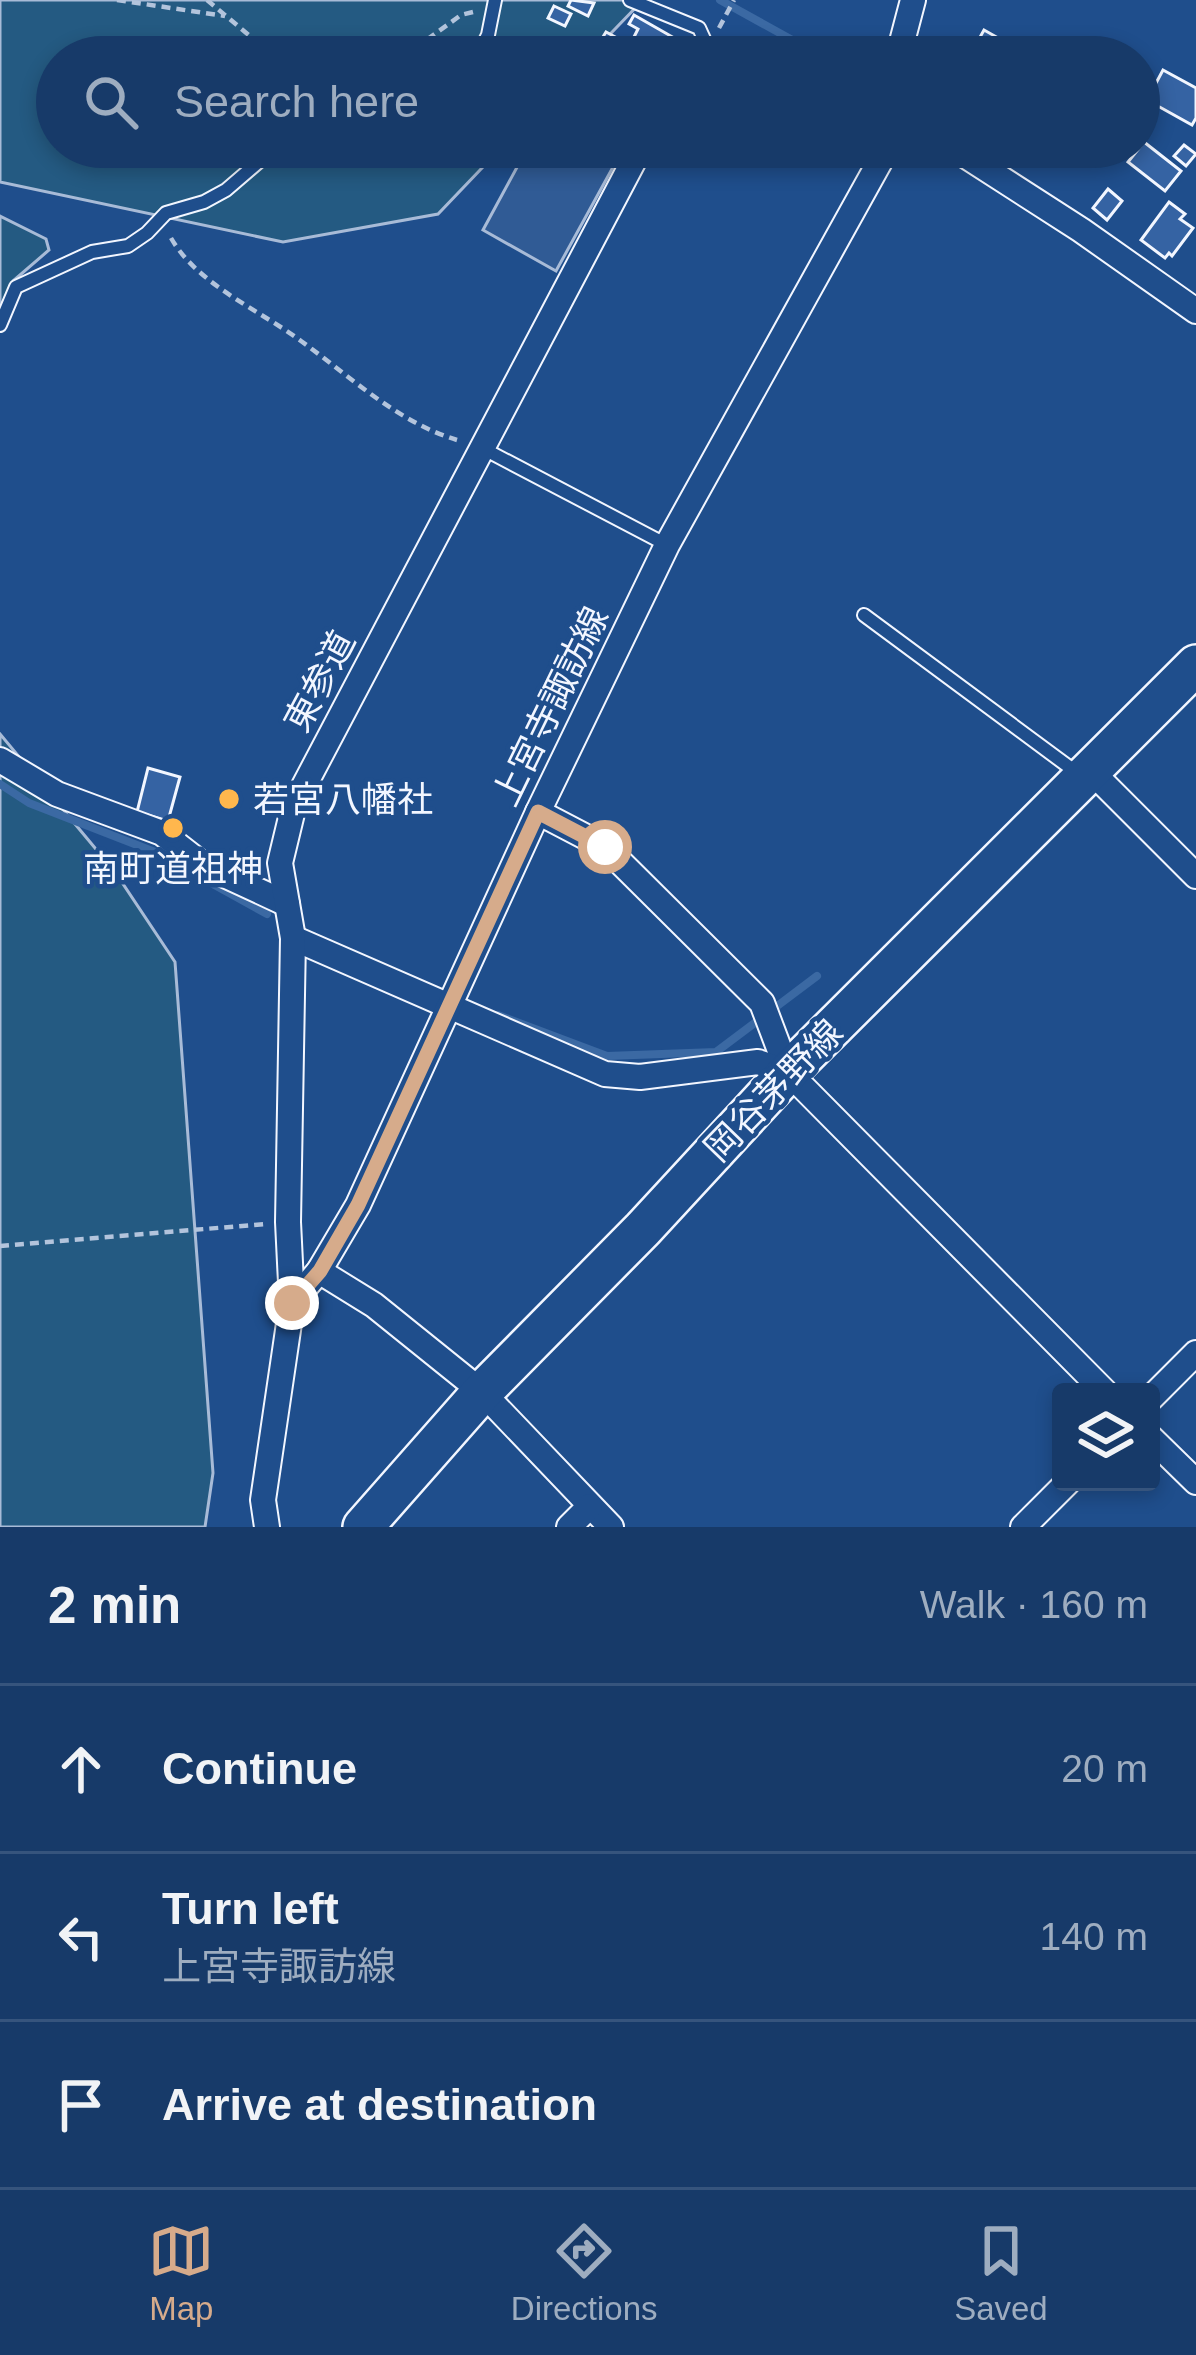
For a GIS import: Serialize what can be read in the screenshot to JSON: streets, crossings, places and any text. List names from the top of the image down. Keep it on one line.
{"streets":{"main road":["岡谷茅野線"],"street":["東参道","上宮寺諏訪線"]},"crossings":[["東参道","上宮寺諏訪線"]],"places":["若宮八幡社","南町道祖神"],"page":{"search":"Search here","heading":["2 min","Walk · 160 m"],"list":[["Continue","20 m"],["Turn left","上宮寺諏訪線","140 m"],"Arrive at destination"],"nav":["Map","Directions","Saved"]}}
